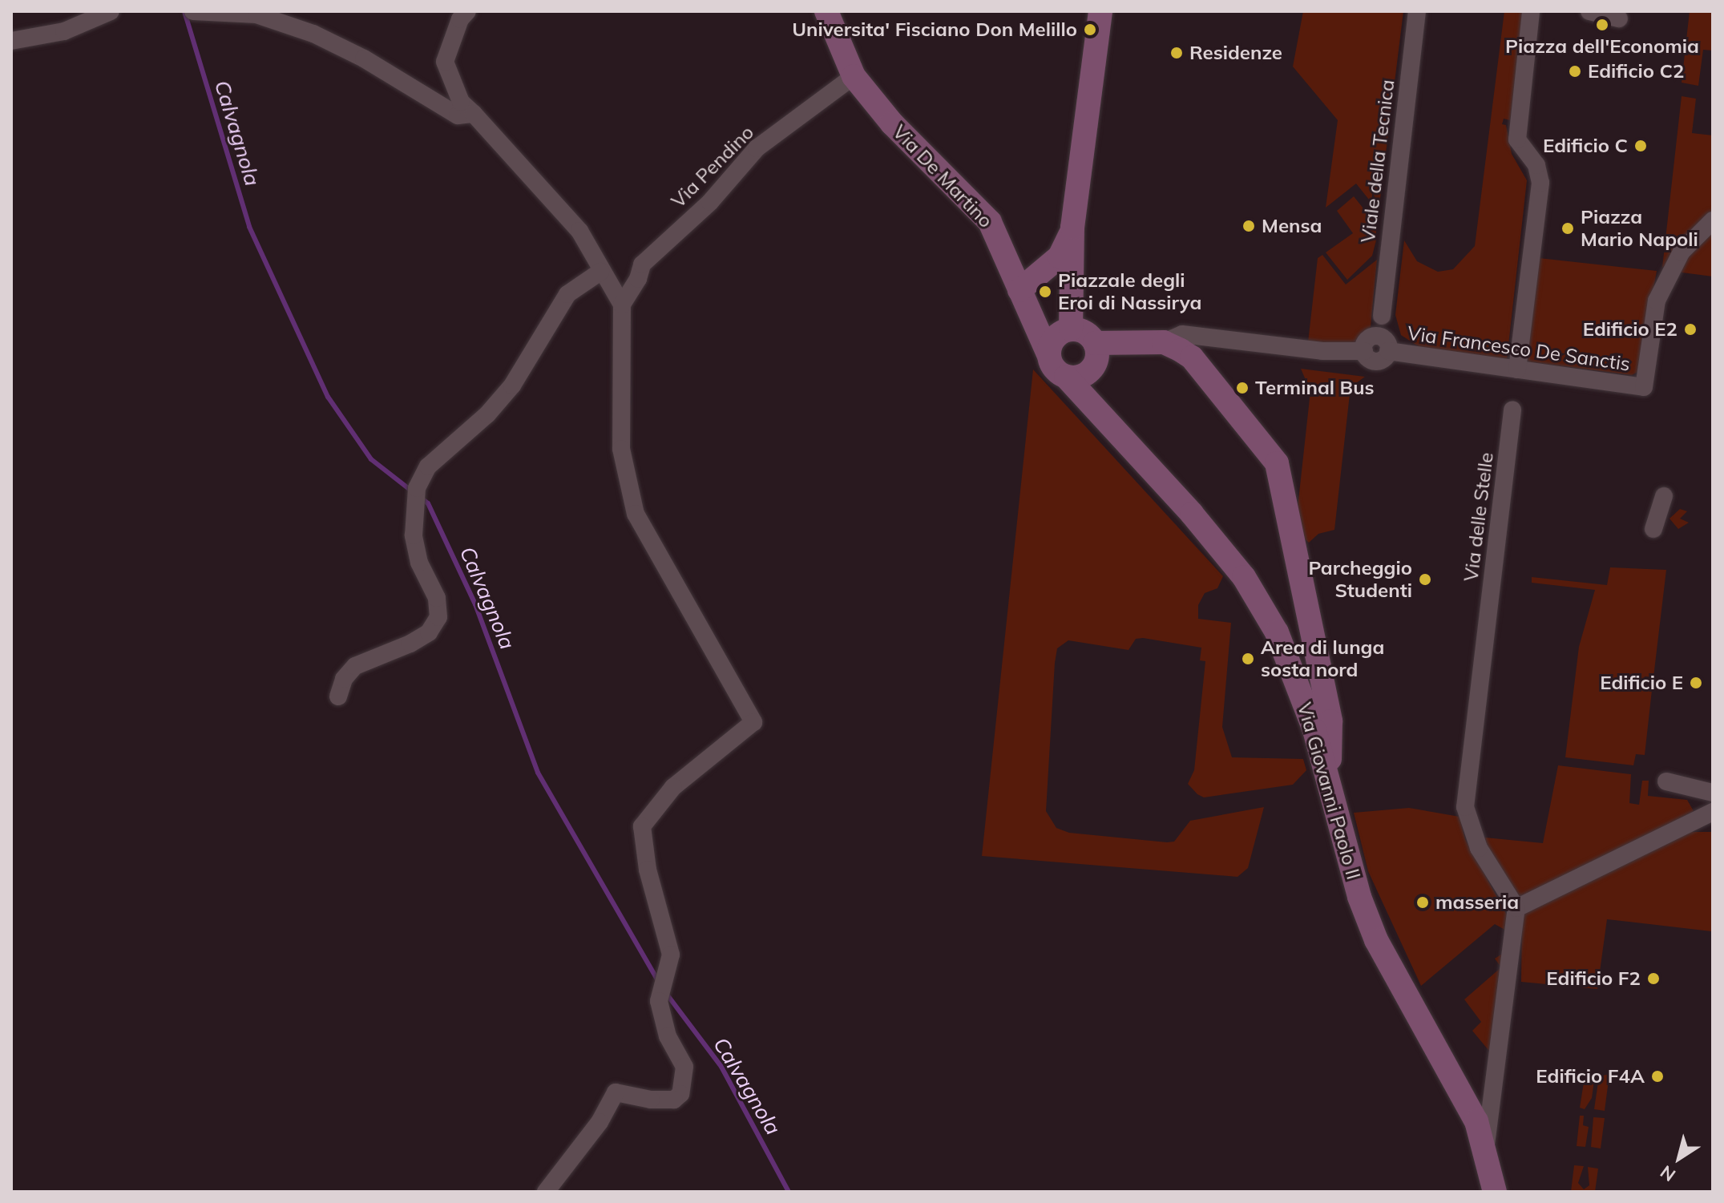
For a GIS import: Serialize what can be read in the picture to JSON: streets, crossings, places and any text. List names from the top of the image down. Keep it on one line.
{"streets":{"street":["Viale della Tecnica","Via Pendino","Via De Martino","Via Francesco De Sanctis","Via delle Stelle","Via Giovanni Paolo II"]},"crossings":[["Viale della Tecnica","Via Francesco De Sanctis"],["Via Pendino","Via De Martino"],["Via De Martino","Via Giovanni Paolo II"]],"water":["Calvagnola"],"places":["Piazza dell'Economia","Universita' Fisciano Don Melillo","Residenze","Edificio C2","Edificio C","Mensa","Piazza Mario Napoli","Piazzale degli Eroi di Nassirya","Edificio E2","Terminal Bus","Parcheggio Studenti","Area di lunga sosta nord","Edificio E","masseria","Edificio F2","Edificio F4A"],"north":"bottom left"}
